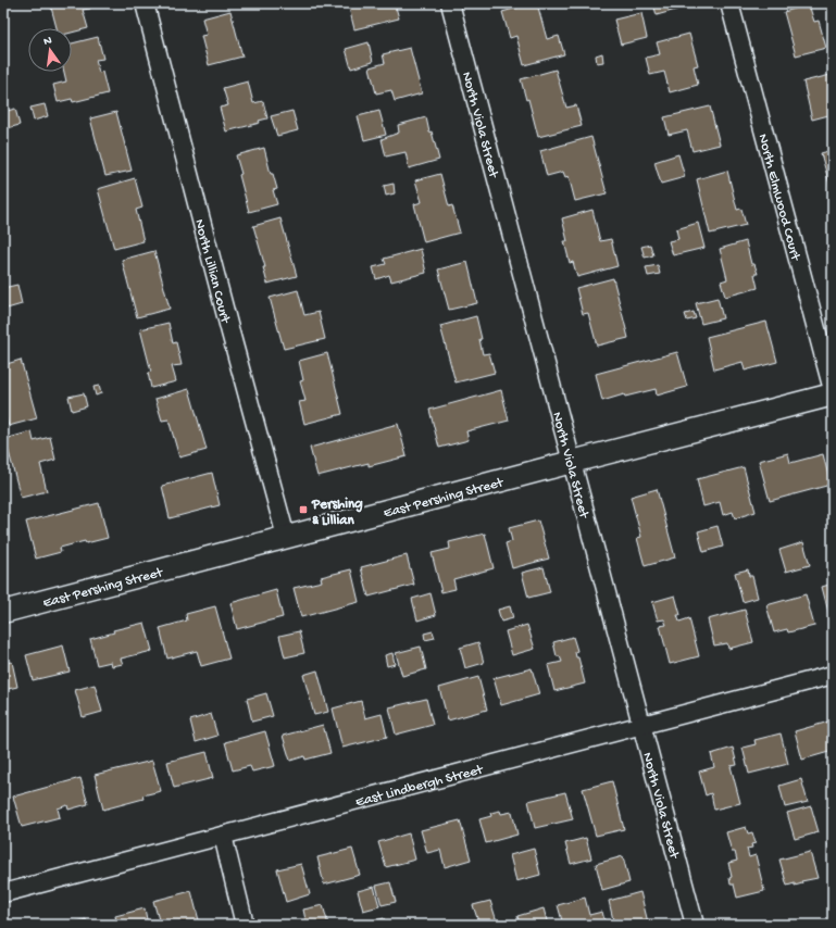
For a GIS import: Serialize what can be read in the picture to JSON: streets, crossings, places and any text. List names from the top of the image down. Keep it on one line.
{"streets":{"street":["North Viola Street","North Elmwood Court","North Lillian Court","East Pershing Street","East Lindbergh Street"]},"crossings":[["North Viola Street","East Pershing Street"],["North Viola Street","East Lindbergh Street"],["North Lillian Court","East Pershing Street"]],"places":{"transit":["Pershing & Lillian"]},"north":"top"}
